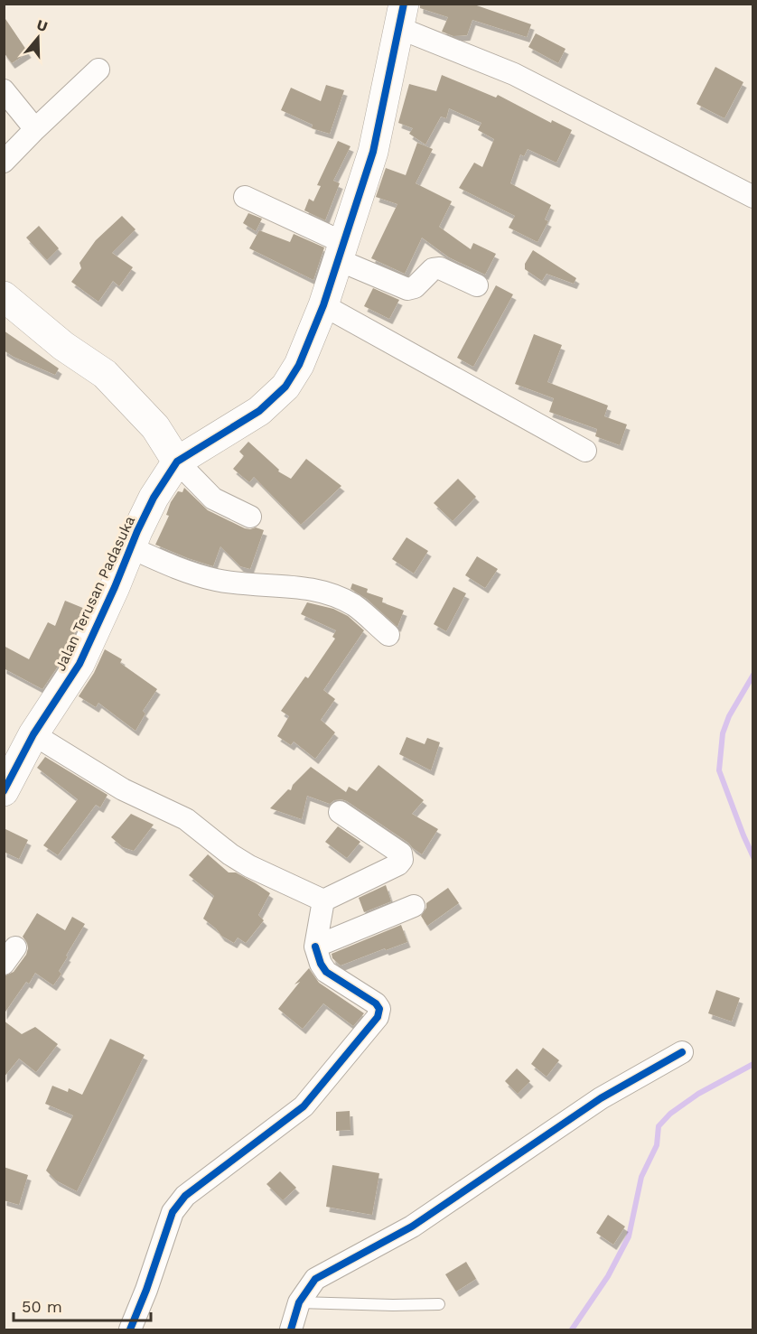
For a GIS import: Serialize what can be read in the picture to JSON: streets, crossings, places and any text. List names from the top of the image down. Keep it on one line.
{"streets":{"street":["Jalan Terusan Padasuka"]},"scale_bar":"50 m","north":"top"}
